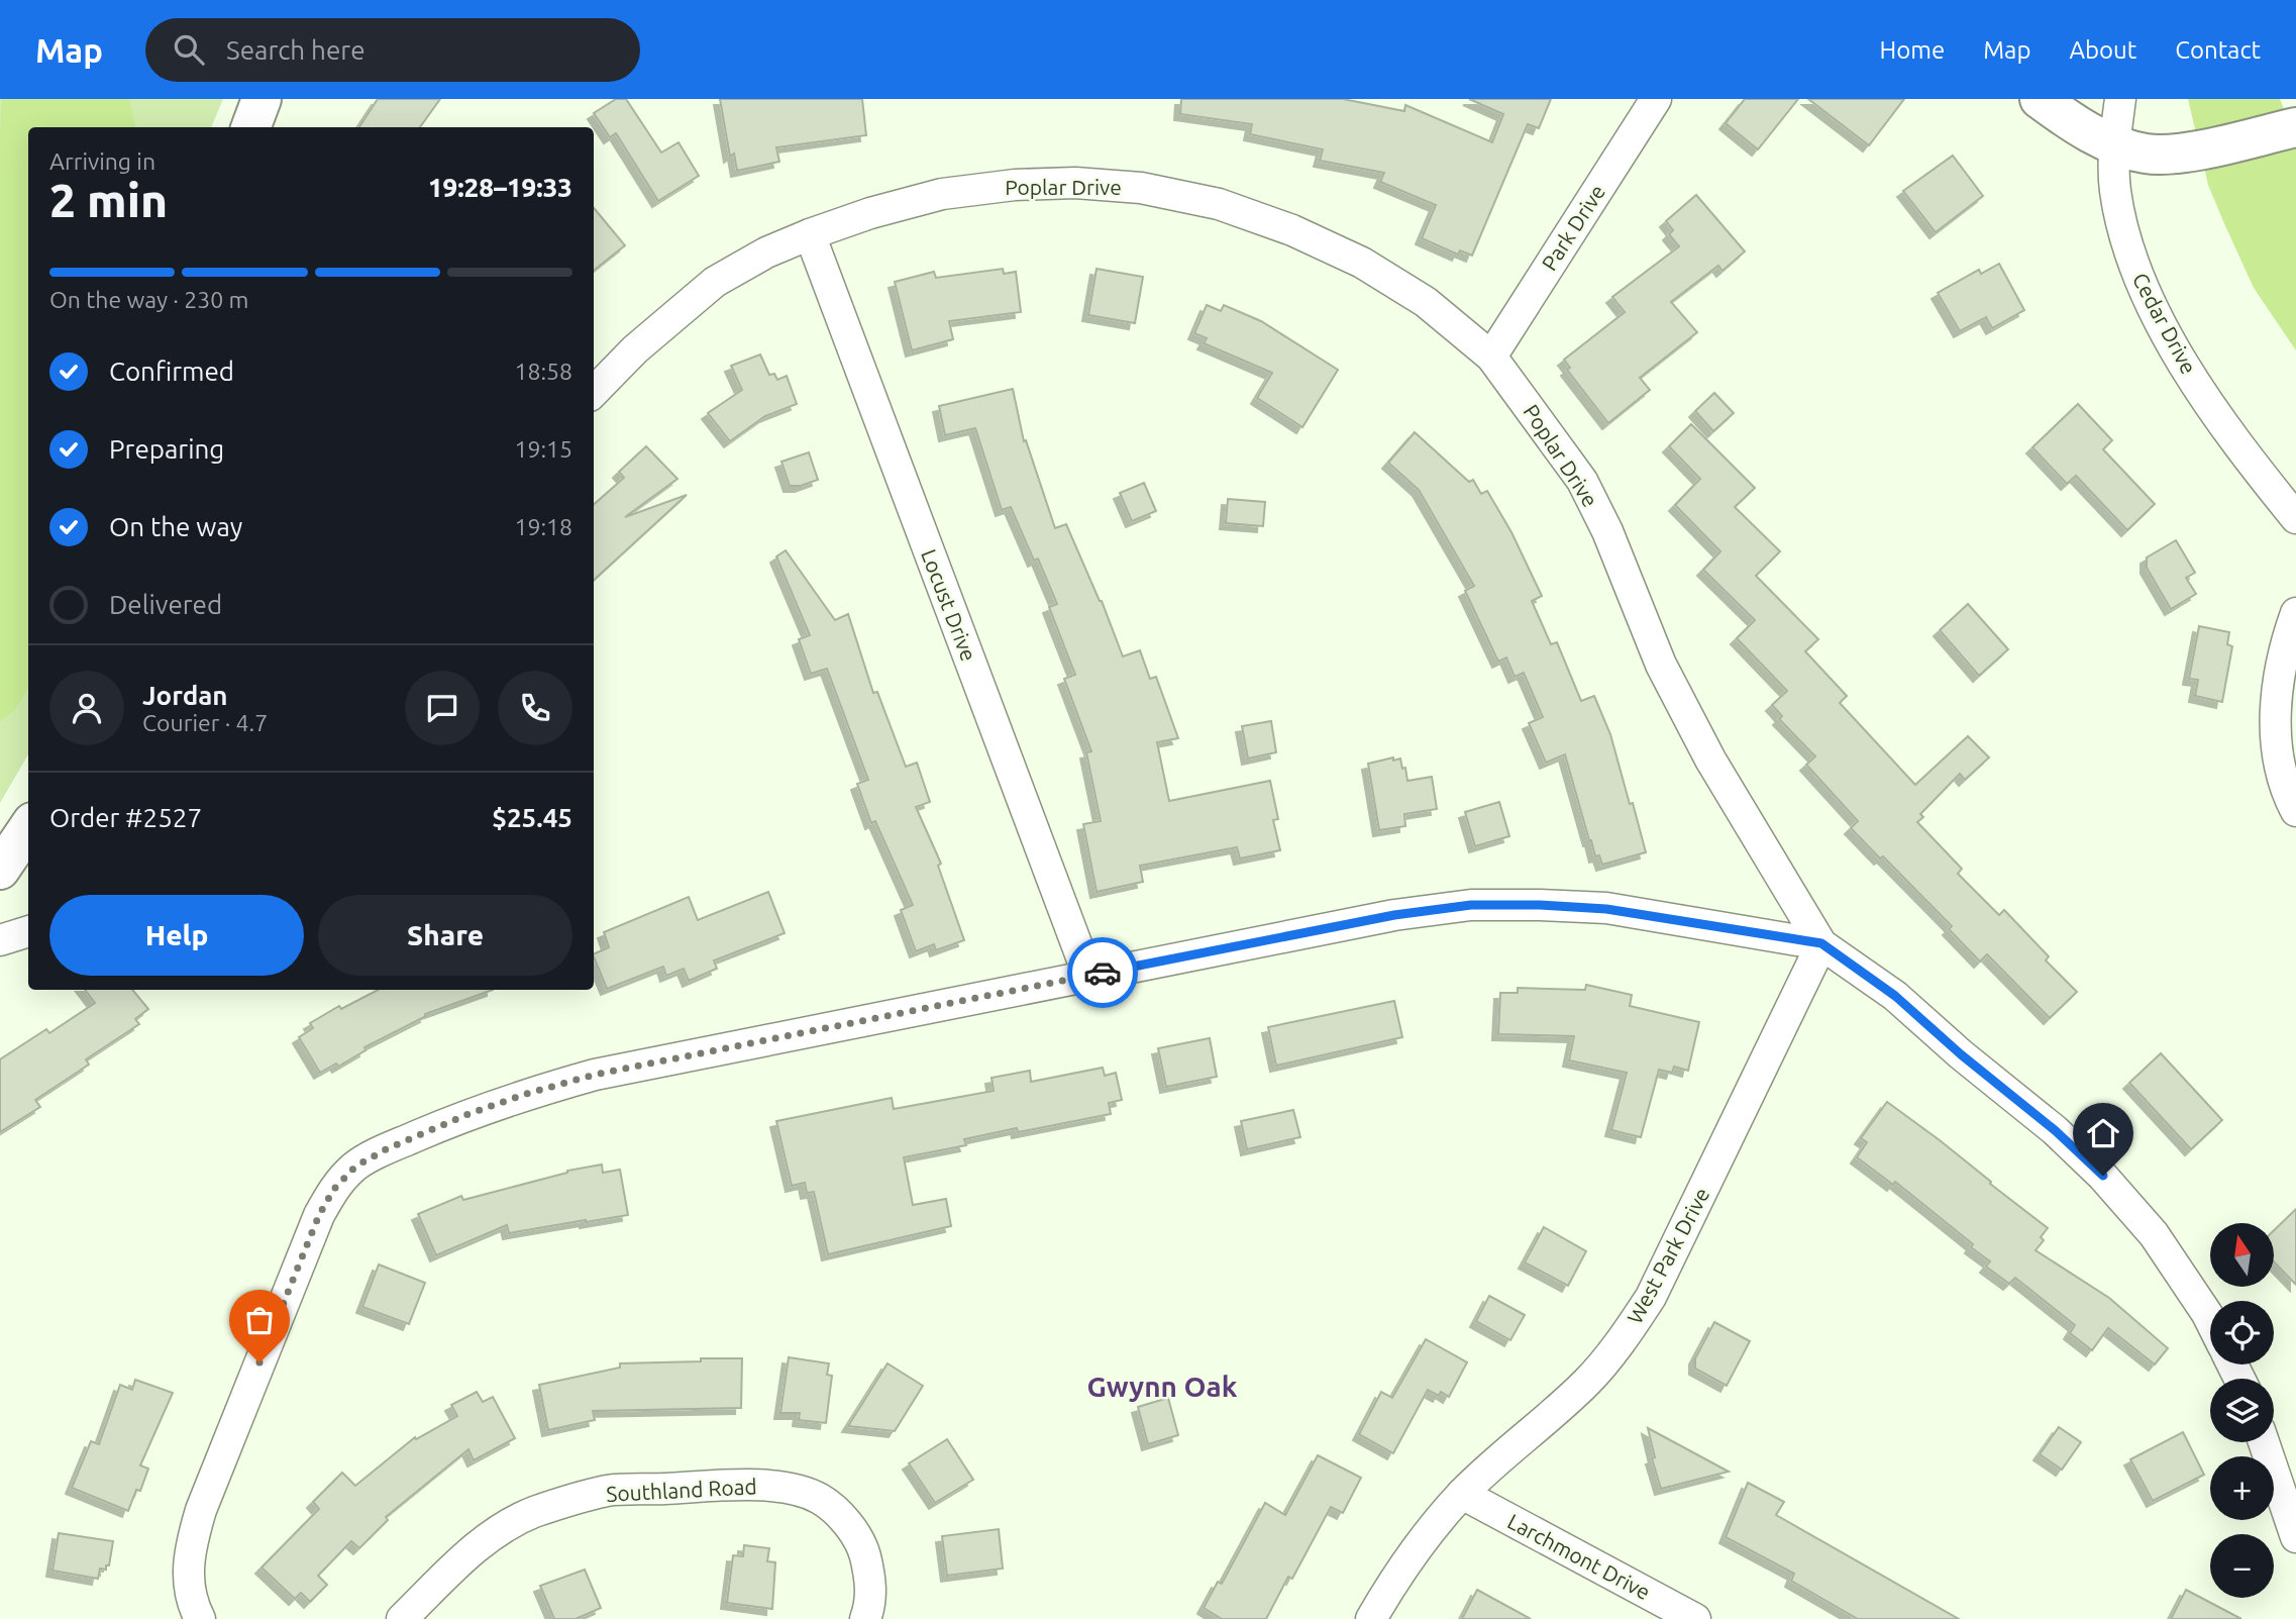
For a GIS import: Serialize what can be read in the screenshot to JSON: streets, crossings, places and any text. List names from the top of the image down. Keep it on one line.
{"streets":{"street":["Poplar Drive","Park Drive","Cedar Drive","Locust Drive","West Park Drive","Southland Road","Larchmont Drive"]},"crossings":[["Poplar Drive","Park Drive"],["Poplar Drive","Locust Drive"],["Poplar Drive","West Park Drive"],["West Park Drive","Larchmont Drive"]],"districts":["Gwynn Oak"],"north":"top","page":{"header":"Map","search":"Search here","nav":["Home","Map","About","Contact"],"heading":["2 min","Arriving in","19:28–19:33"],"panel":["Jordan","Courier · 4.7","Order #2527","$25.45"],"bar":"On the way · 230 m","list":[["Confirmed","18:58"],["Preparing","19:15"],["On the way","19:18"],"Delivered"],"buttons":["Help","Share"],"map_buttons":["+","−"]}}
